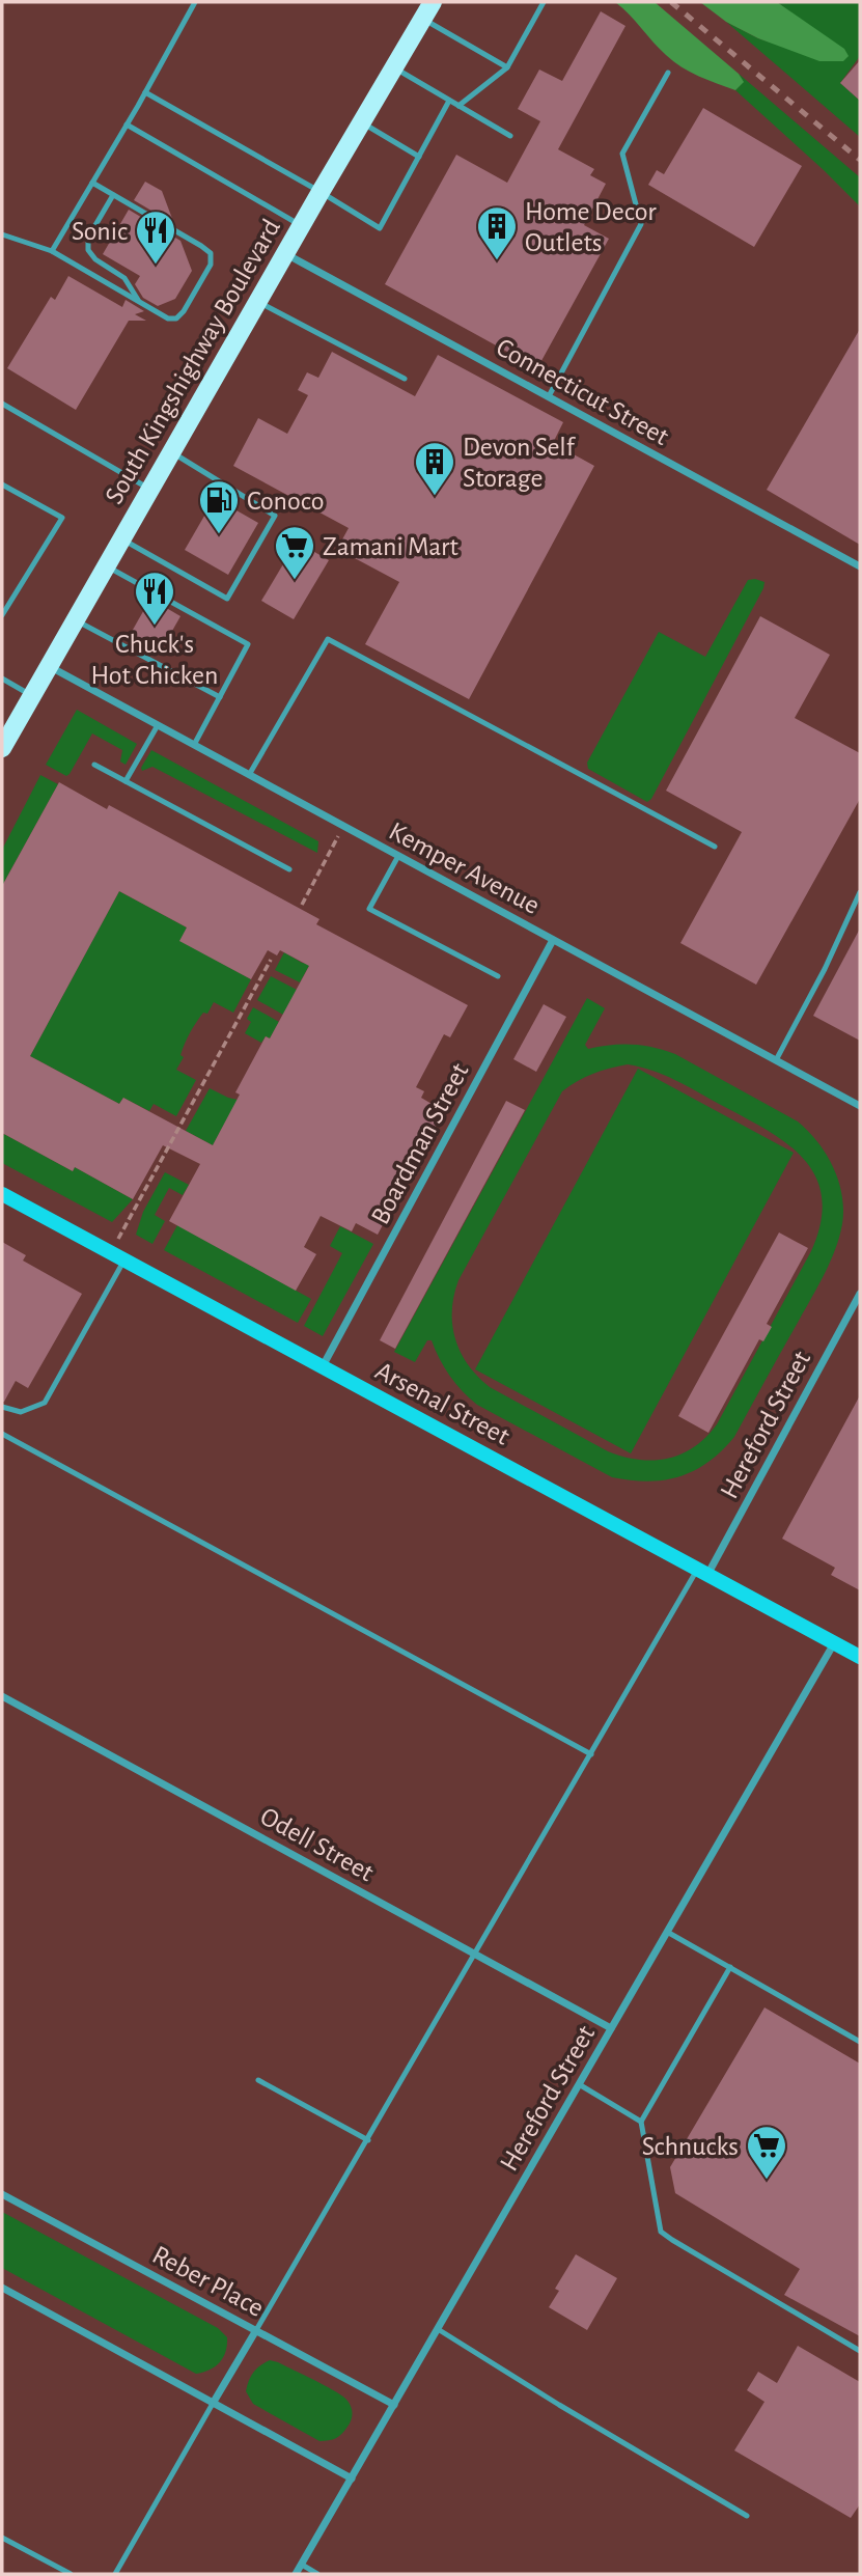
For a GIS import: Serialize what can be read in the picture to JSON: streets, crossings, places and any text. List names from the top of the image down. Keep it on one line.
{"streets":{"main road":["South Kingshighway Boulevard","Arsenal Street"],"street":["Connecticut Street","Kemper Avenue","Boardman Street","Hereford Street","Odell Street","Reber Place"]},"crossings":[["South Kingshighway Boulevard","Connecticut Street"],["South Kingshighway Boulevard","Kemper Avenue"],["Kemper Avenue","Boardman Street"],["Boardman Street","Arsenal Street"],["Arsenal Street","Hereford Street"],["Hereford Street","Odell Street"],["Hereford Street","Reber Place"]],"places":{"building":["Home Decor Outlets","Devon Self Storage"],"restaurant":["Sonic","Chuck's Hot Chicken"],"fuel station":["Conoco"],"supermarket":["Zamani Mart","Schnucks"]}}
